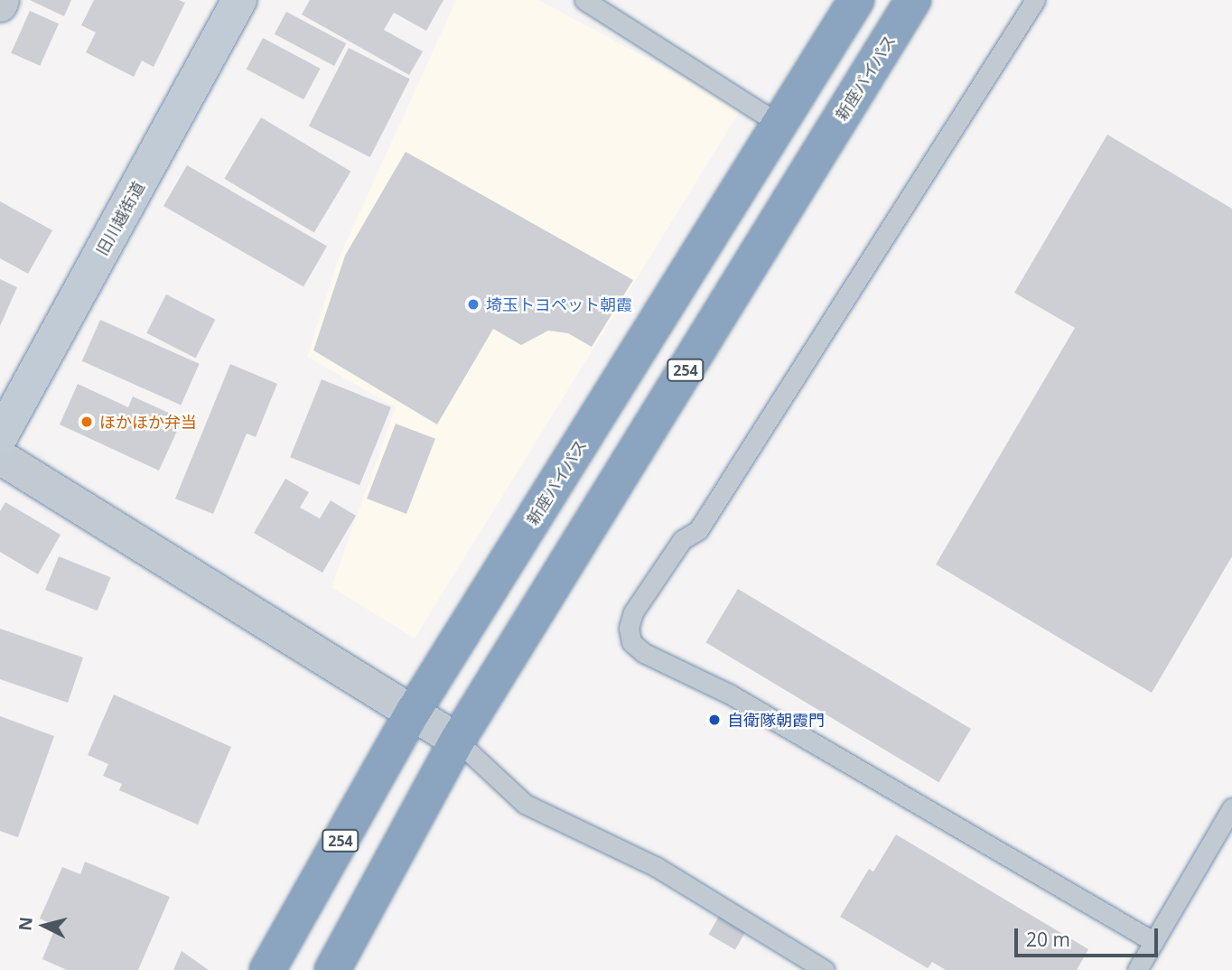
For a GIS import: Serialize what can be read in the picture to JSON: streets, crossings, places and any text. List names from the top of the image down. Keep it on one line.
{"streets":{"highway":["新座バイパス","254"],"main road":["旧川越街道"]},"places":["埼玉トヨペット朝霞","ほかほか弁当","自衛隊朝霞門"],"scale_bar":"20 m","north":"left"}
